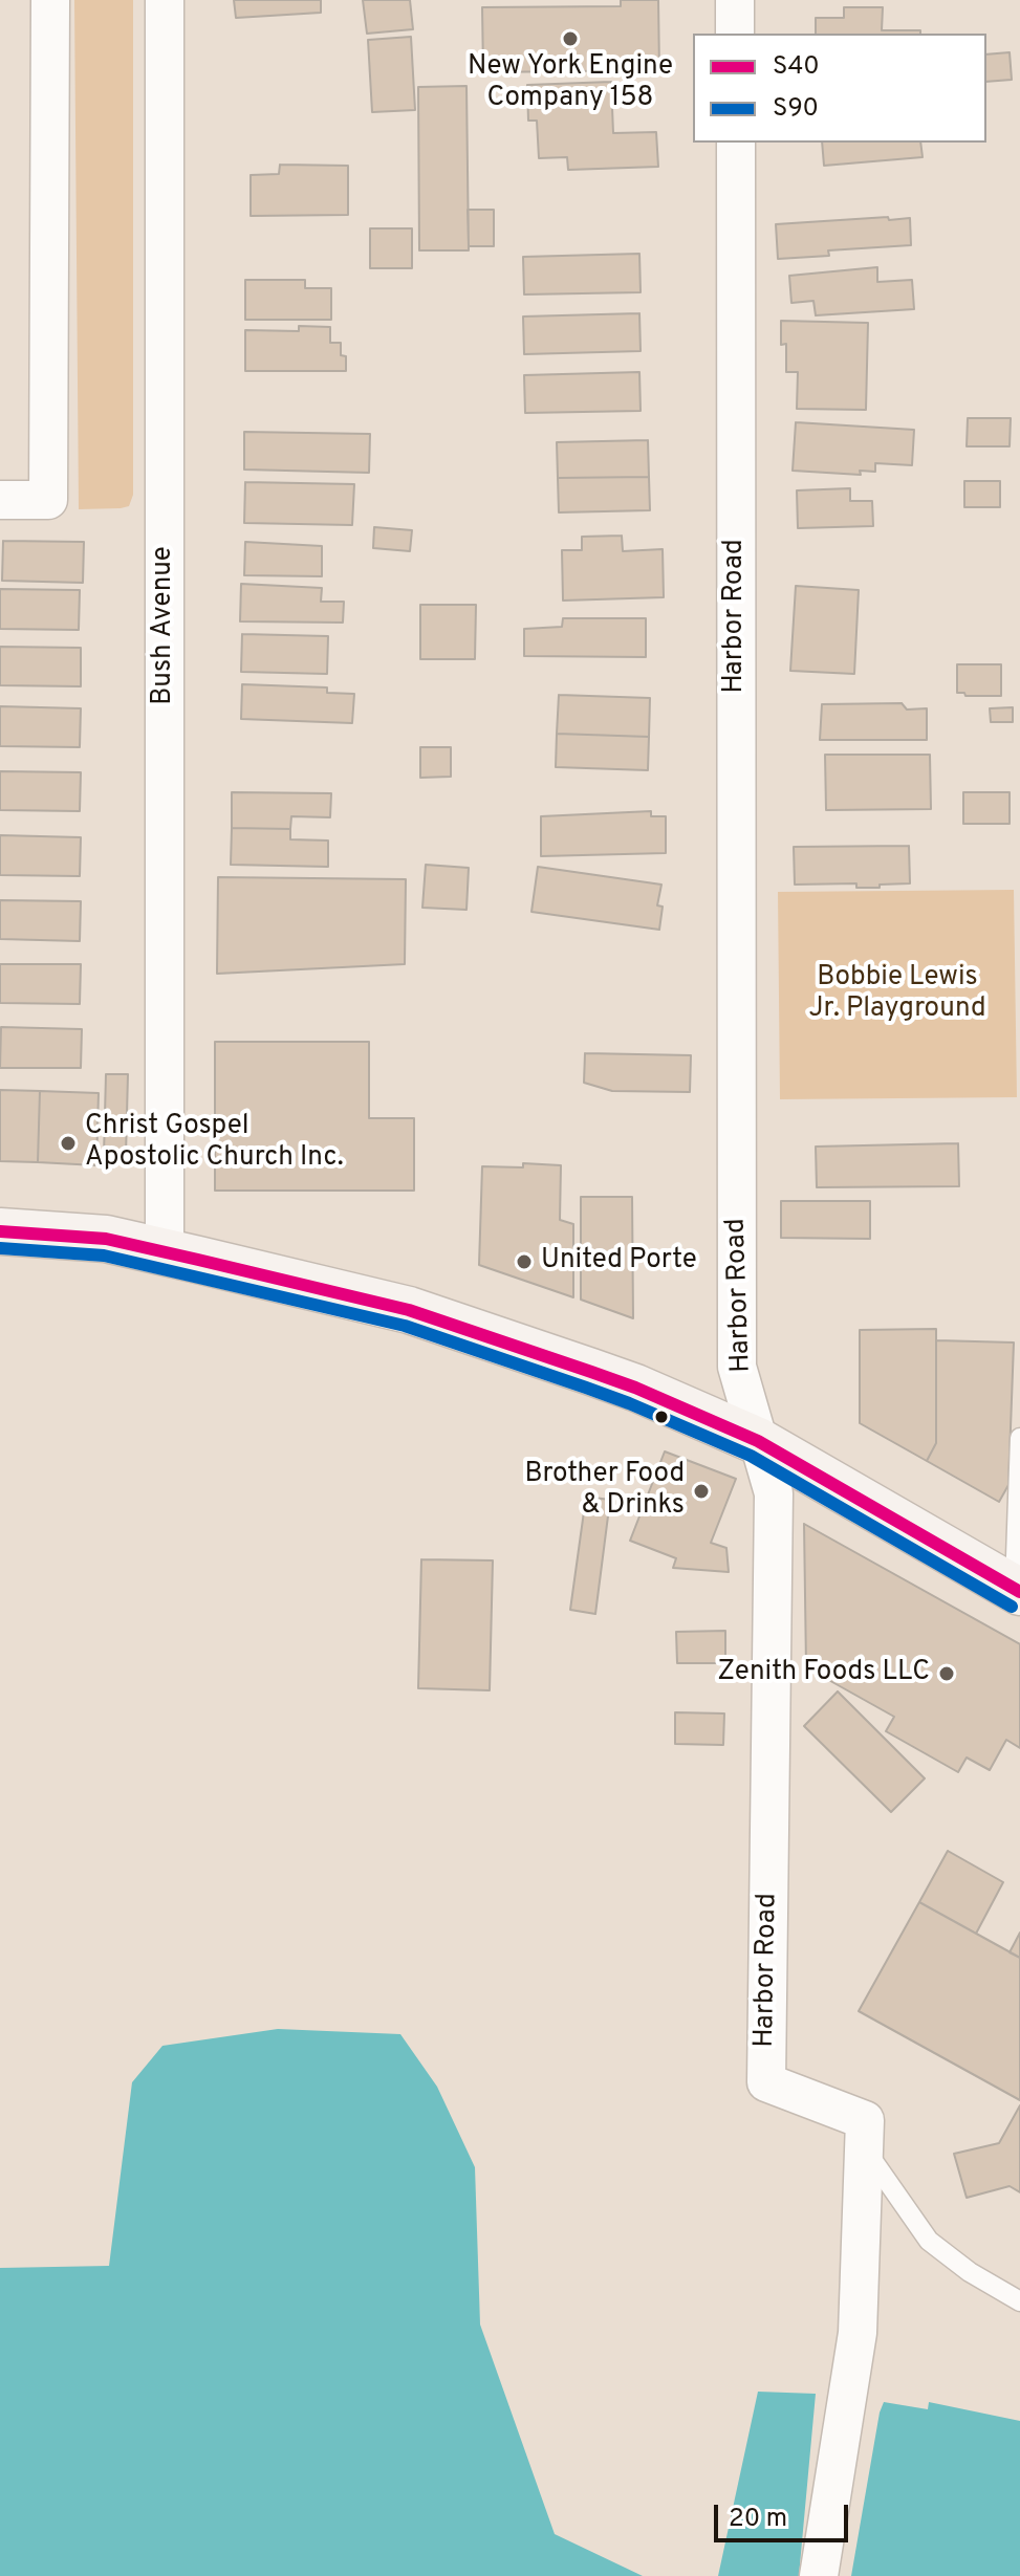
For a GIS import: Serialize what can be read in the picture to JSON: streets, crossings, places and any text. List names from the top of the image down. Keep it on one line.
{"streets":{"street":["Harbor Road","Bush Avenue"]},"parks":["Bobbie Lewis Jr. Playground"],"places":["New York Engine Company 158","Christ Gospel Apostolic Church Inc.","United Porte","Brother Food & Drinks","Zenith Foods LLC"],"lines":["transit line S40","transit line S90"],"legend":["S40","S90"],"scale_bar":"20 m"}
